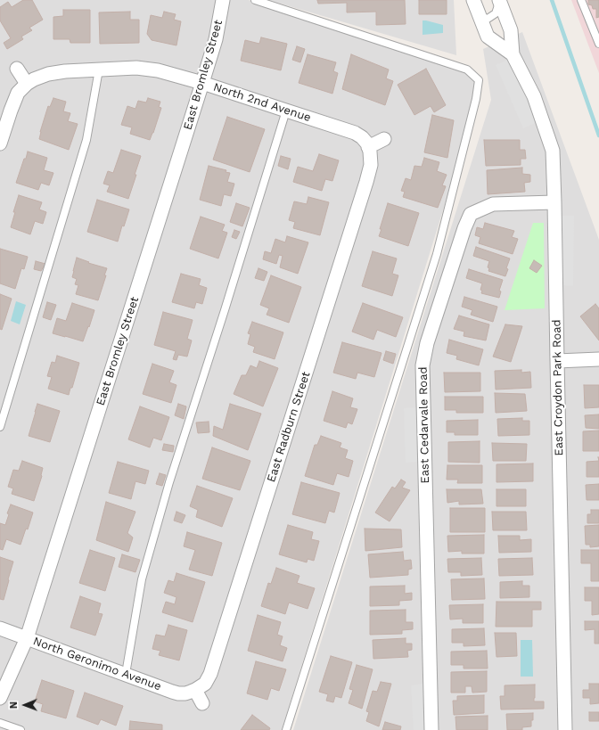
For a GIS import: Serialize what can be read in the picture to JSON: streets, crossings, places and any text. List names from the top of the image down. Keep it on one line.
{"streets":{"street":["East Bromley Street","North 2nd Avenue","East Croydon Park Road","East Cedarvale Road","East Radburn Street","North Geronimo Avenue"]},"crossings":[["East Bromley Street","North 2nd Avenue"],["East Bromley Street","North Geronimo Avenue"],["North 2nd Avenue","East Radburn Street"],["East Croydon Park Road","East Cedarvale Road"],["East Radburn Street","North Geronimo Avenue"]],"north":"left"}
